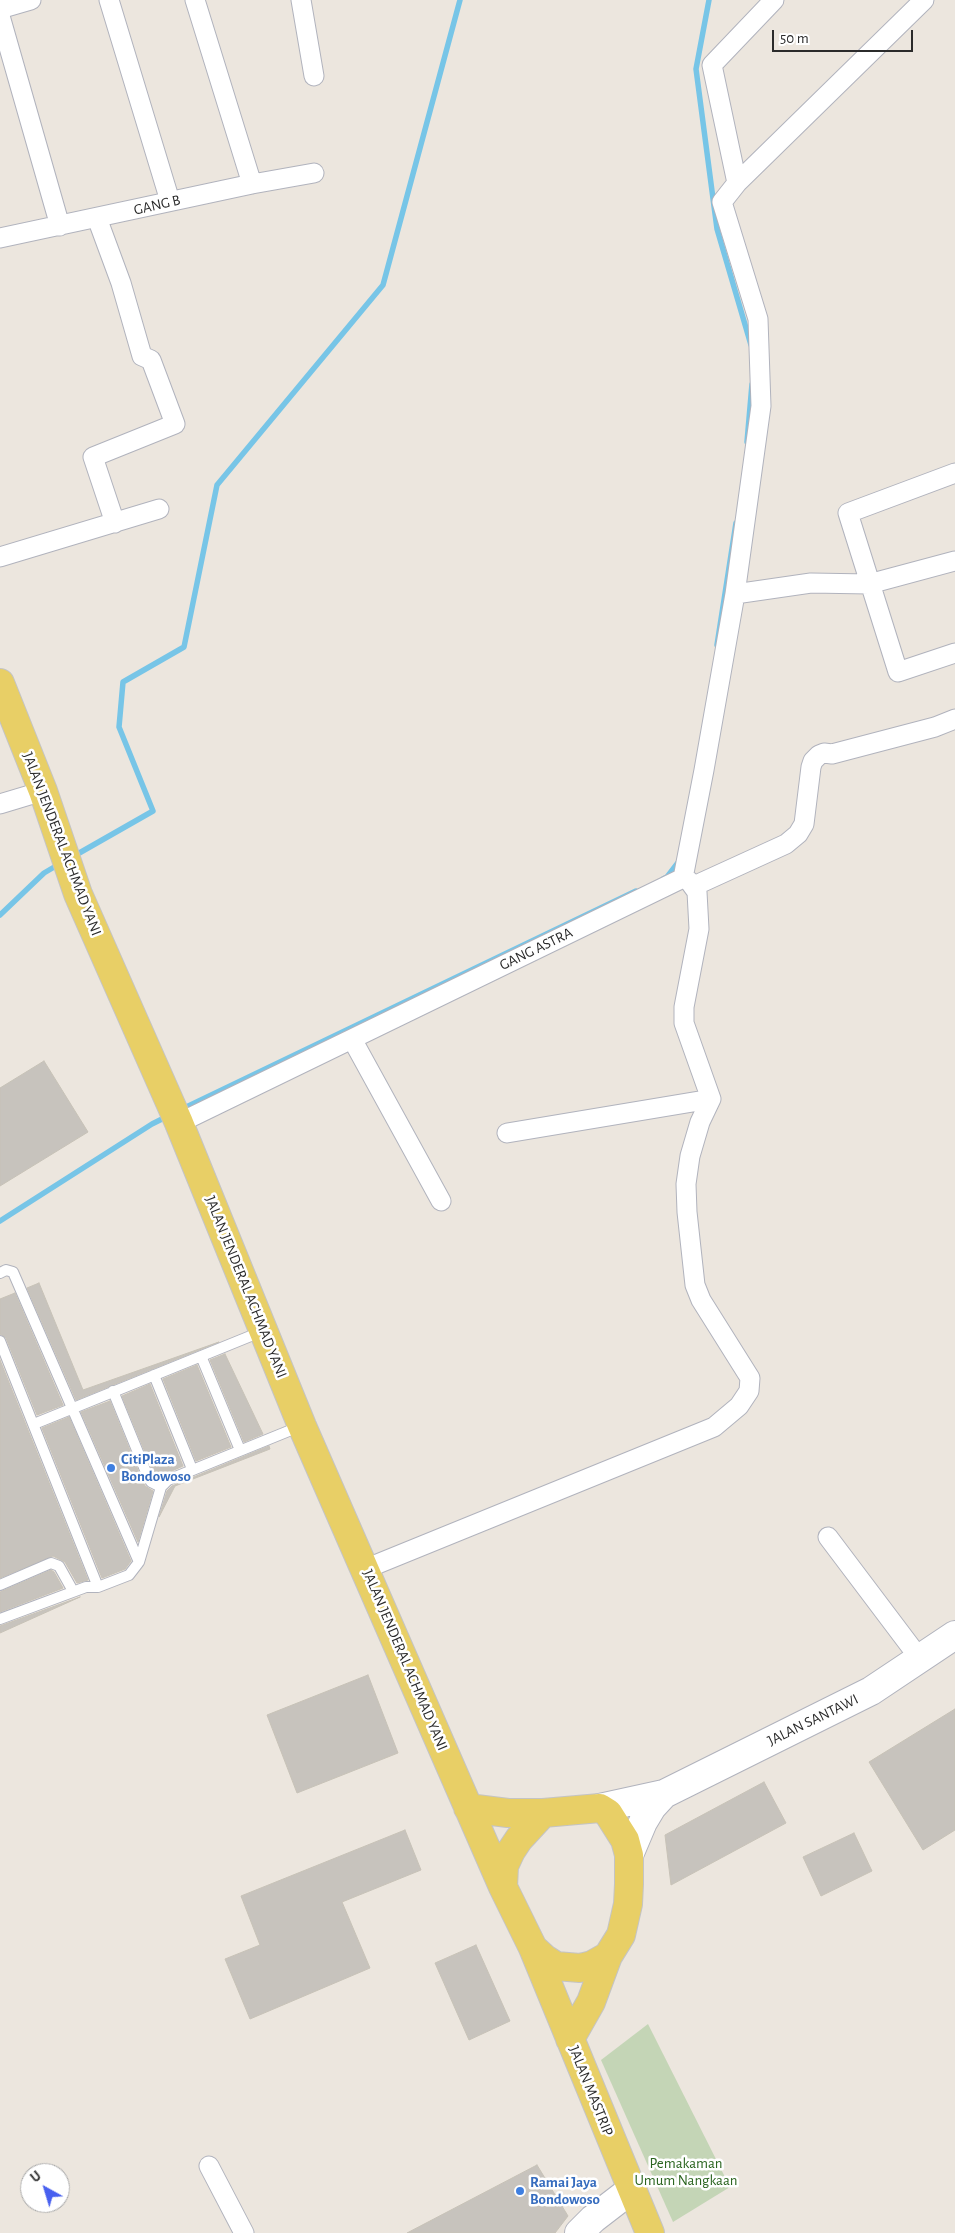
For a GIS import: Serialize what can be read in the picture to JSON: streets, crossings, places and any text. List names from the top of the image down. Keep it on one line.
{"streets":{"main road":["JALAN JENDERAL ACHMAD YANI","JALAN SANTAWI","JALAN MASTRIP"],"street":["GANG B","GANG ASTRA"]},"crossings":[["JALAN JENDERAL ACHMAD YANI","GANG ASTRA"],["JALAN JENDERAL ACHMAD YANI","JALAN SANTAWI"],["JALAN JENDERAL ACHMAD YANI","JALAN MASTRIP"],["JALAN SANTAWI","JALAN MASTRIP"]],"parks":["Pemakaman Umum Nangkaan"],"places":["CitiPlaza Bondowoso","Ramai Jaya Bondowoso"],"scale_bar":"50 m","north":"top left"}
